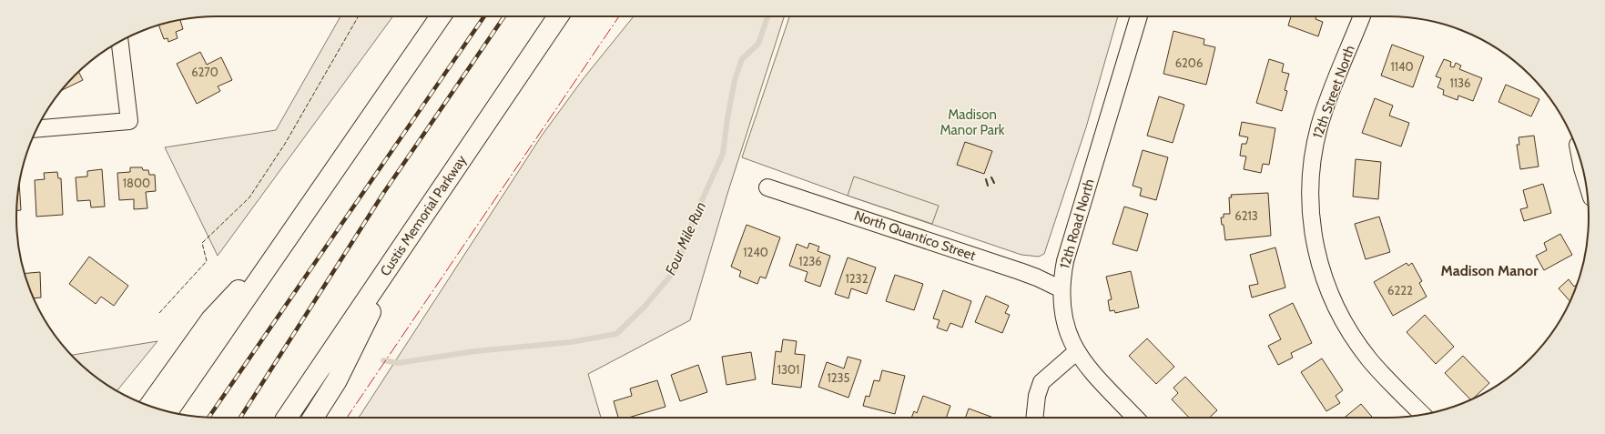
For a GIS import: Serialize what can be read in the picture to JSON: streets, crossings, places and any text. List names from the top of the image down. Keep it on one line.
{"streets":{"highway":["Custis Memorial Parkway"],"street":["12th Street North","12th Road North","North Quantico Street"]},"crossings":[["12th Road North","North Quantico Street"]],"districts":["Madison Manor"],"water":["Four Mile Run"],"parks":["Madison Manor Park"],"house_numbers":["6206","1140","6270","1136","1800","6213","1240","1236","1232","6222","1301","1235"]}
